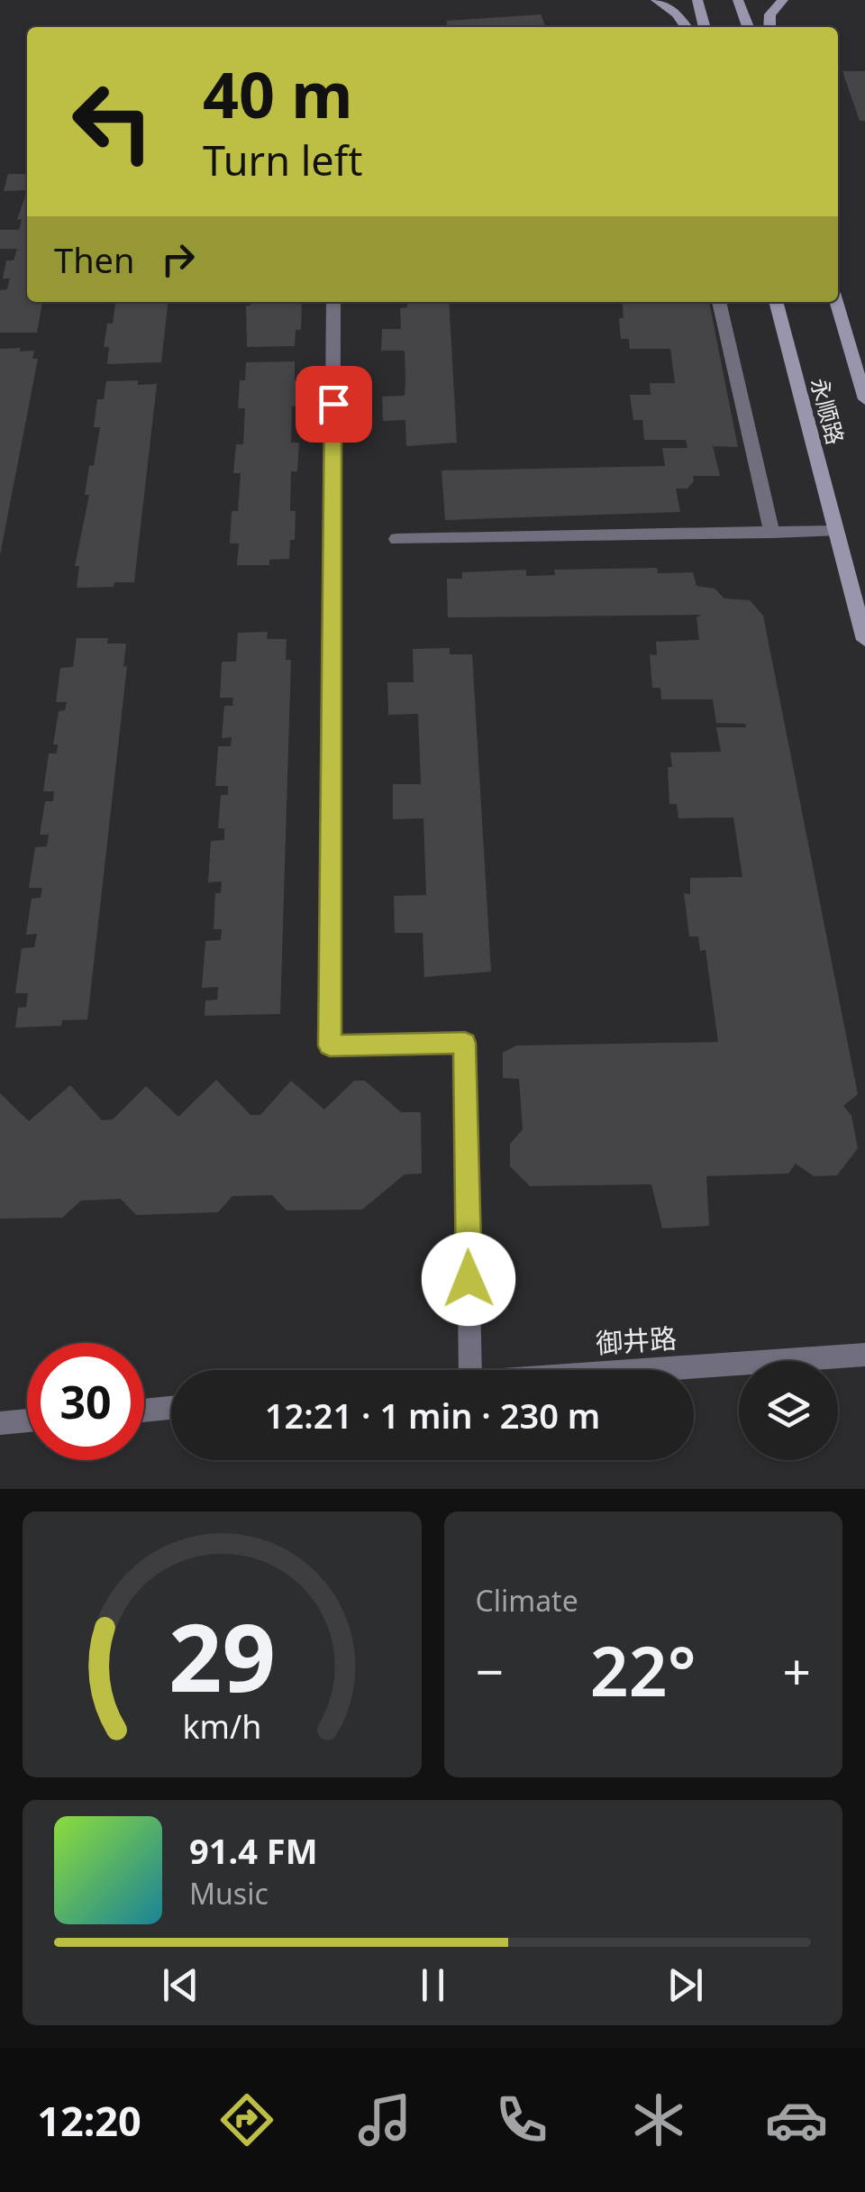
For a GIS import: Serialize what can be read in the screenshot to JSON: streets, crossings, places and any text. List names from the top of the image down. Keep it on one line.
{"streets":{"main road":["永顺路"],"street":["御井路"]},"page":{"turn":["40 m","Turn left"],"then":"Then","limit":"30","trip":"12:21 · 1 min · 230 m","tile":"Climate","heat":["−","22°","+"],"song":["91.4 FM","Music"],"tabs":"12:20","gauge":["29","km/h"]}}
